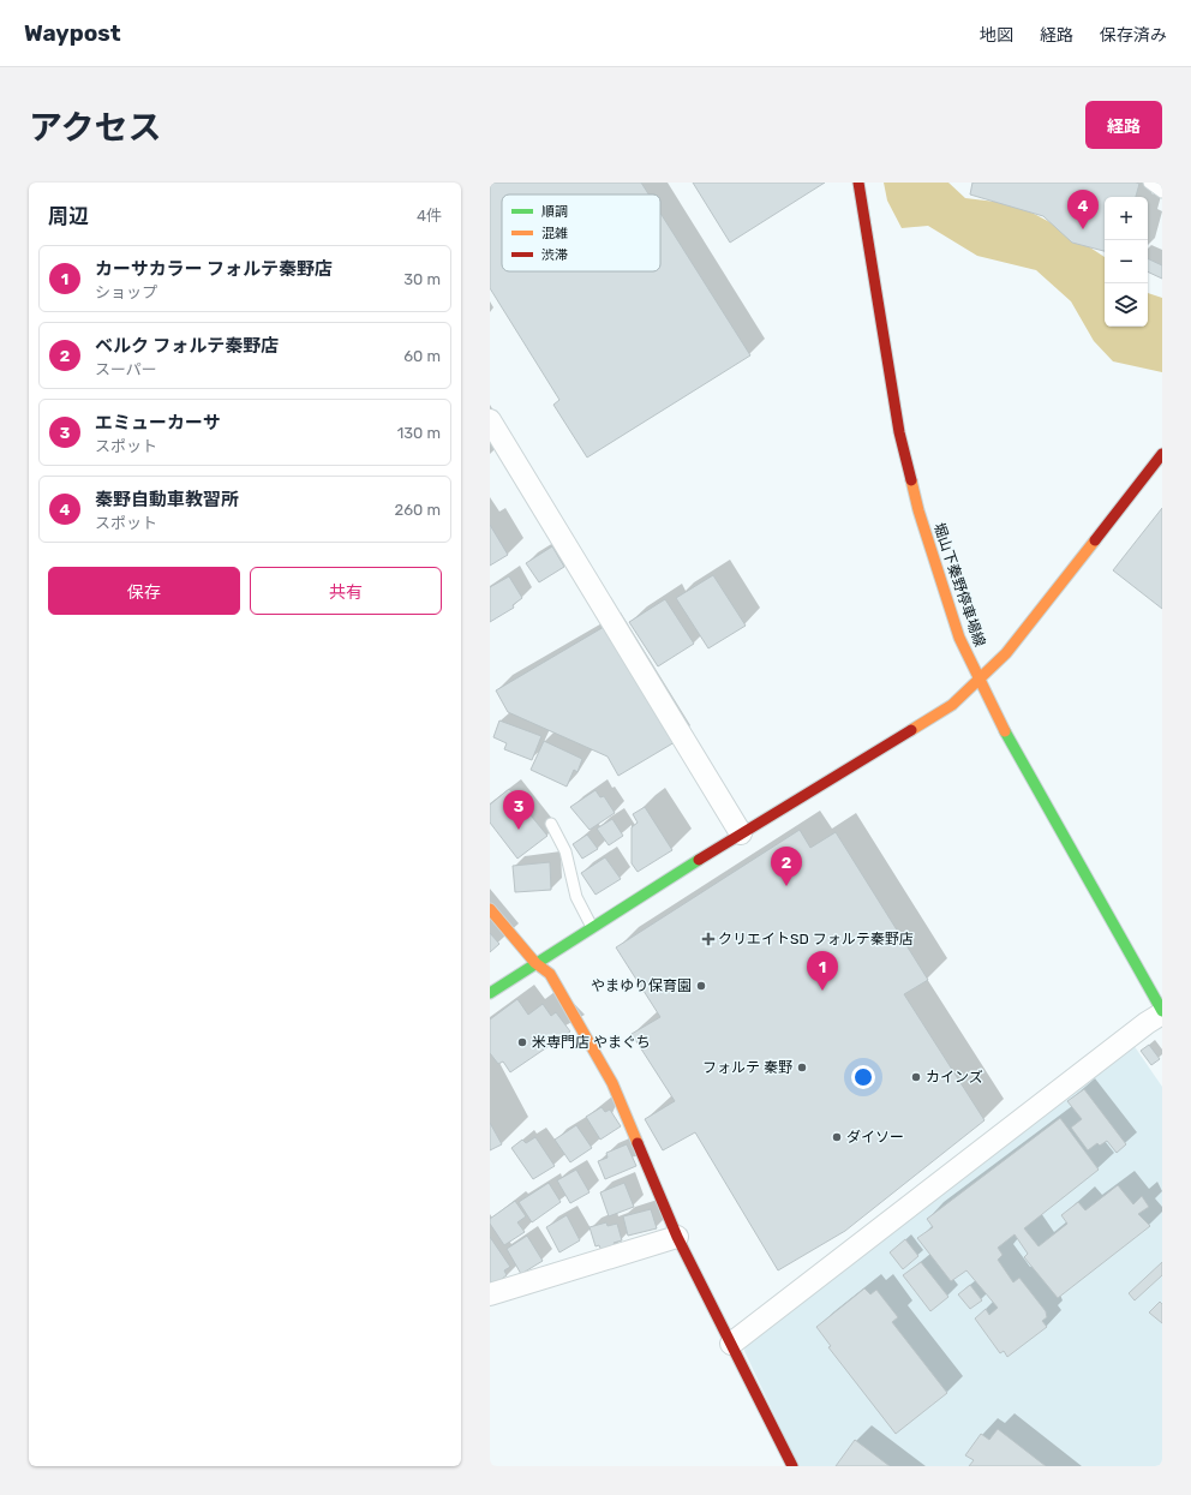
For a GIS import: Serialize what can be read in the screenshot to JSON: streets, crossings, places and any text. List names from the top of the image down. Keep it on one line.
{"streets":{"street":["堀山下秦野停車場線"]},"places":{"health":["クリエイトSD フォルテ秦野店"],"other":["やまゆり保育園","米専門店 やまぐち","フォルテ 秦野","カインズ","ダイソー"]},"legend":["順調","混雑","渋滞"],"page":{"header":"Waypost","nav":["地図","経路","保存済み"],"title":"アクセス","buttons":["経路",["保存","共有"]],"heading":["周辺","4件"],"pins":["4","3","2","1"],"map_buttons":["+","−"],"list":[{"mark":"1","name":"カーサカラー フォルテ秦野店","note":"ショップ","value":"30 m"},{"mark":"2","name":"ベルク フォルテ秦野店","note":"スーパー","value":"60 m"},{"mark":"3","name":"エミューカーサ","note":"スポット","value":"130 m"},{"mark":"4","name":"秦野自動車教習所","note":"スポット","value":"260 m"}]}}
